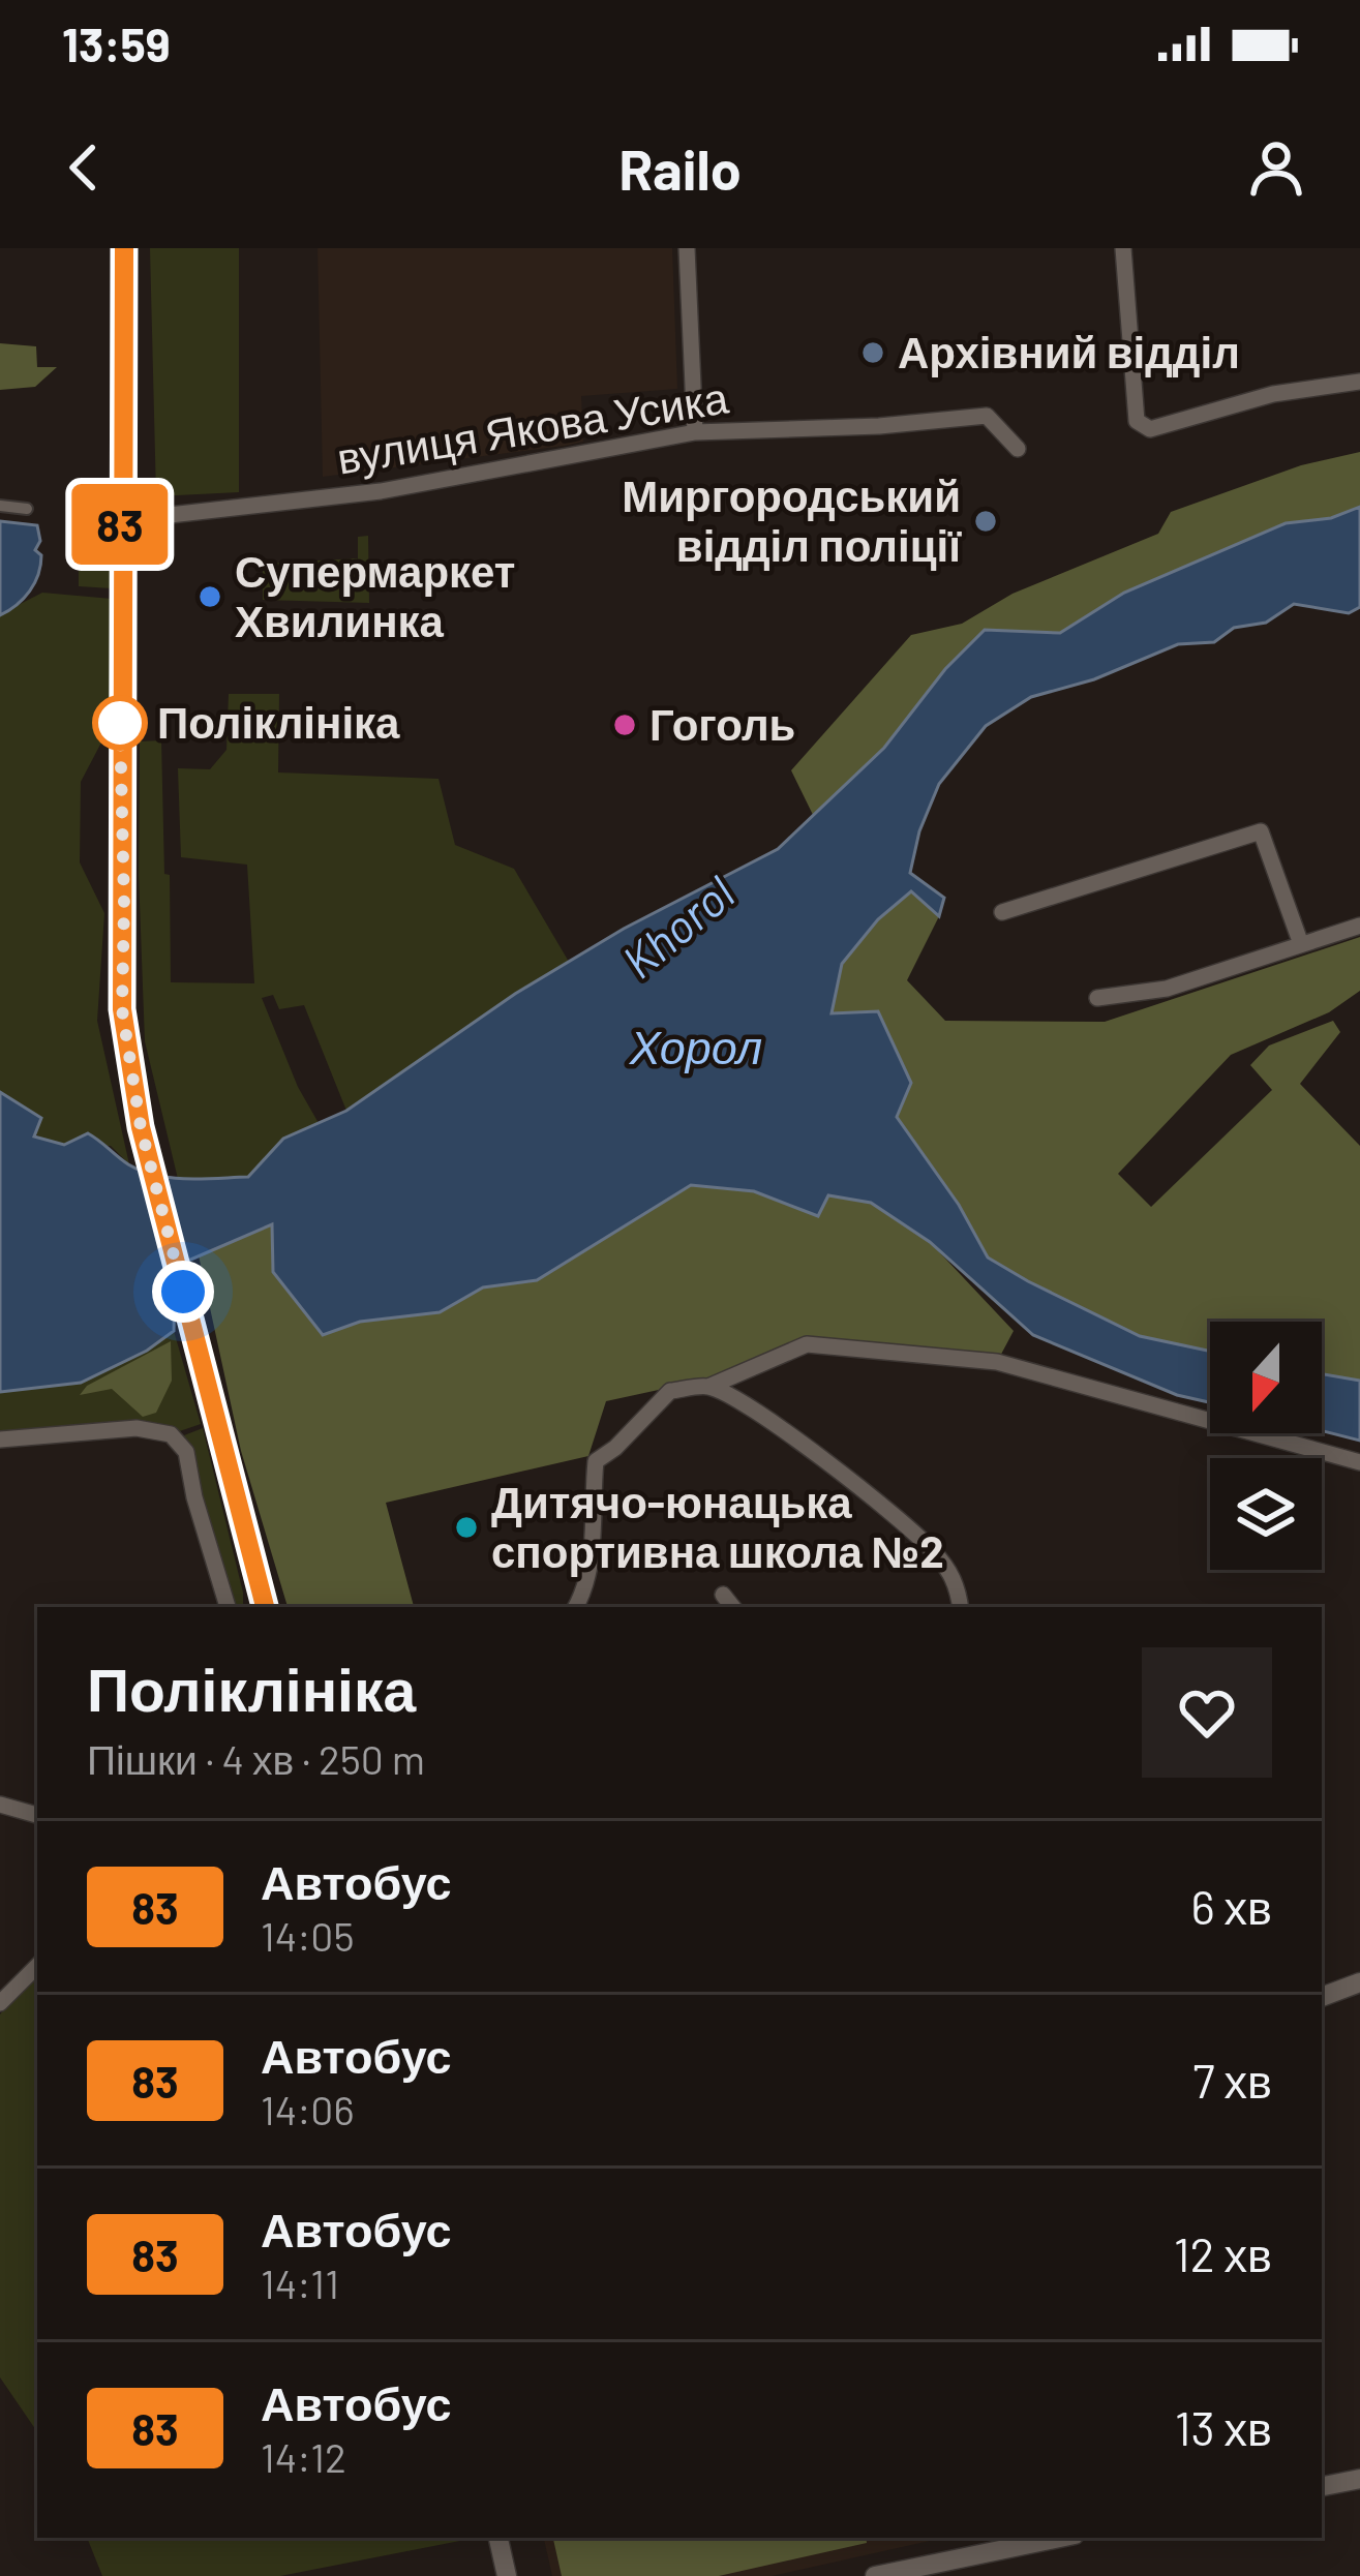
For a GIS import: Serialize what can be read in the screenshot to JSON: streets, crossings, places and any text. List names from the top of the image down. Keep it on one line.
{"streets":{"street":["вулиця Якова Усика"]},"water":["Khorol","Хорол"],"places":["Архівний відділ","Миргородський відділ поліції","Супермаркет Хвилинка","Поліклініка","Гоголь","Дитячо-юнацька спортивна школа №2"],"lines":["bus line 83"],"north":"bottom","page":{"status":"13:59","header":"Railo","on_map":"83","heading":["Поліклініка","Пішки · 4 хв · 250 m"],"list":[{"mark":"83","name":"Автобус","note":"14:05","value":"6 хв"},{"mark":"83","name":"Автобус","note":"14:06","value":"7 хв"},{"mark":"83","name":"Автобус","note":"14:11","value":"12 хв"},{"mark":"83","name":"Автобус","note":"14:12","value":"13 хв"}]}}
